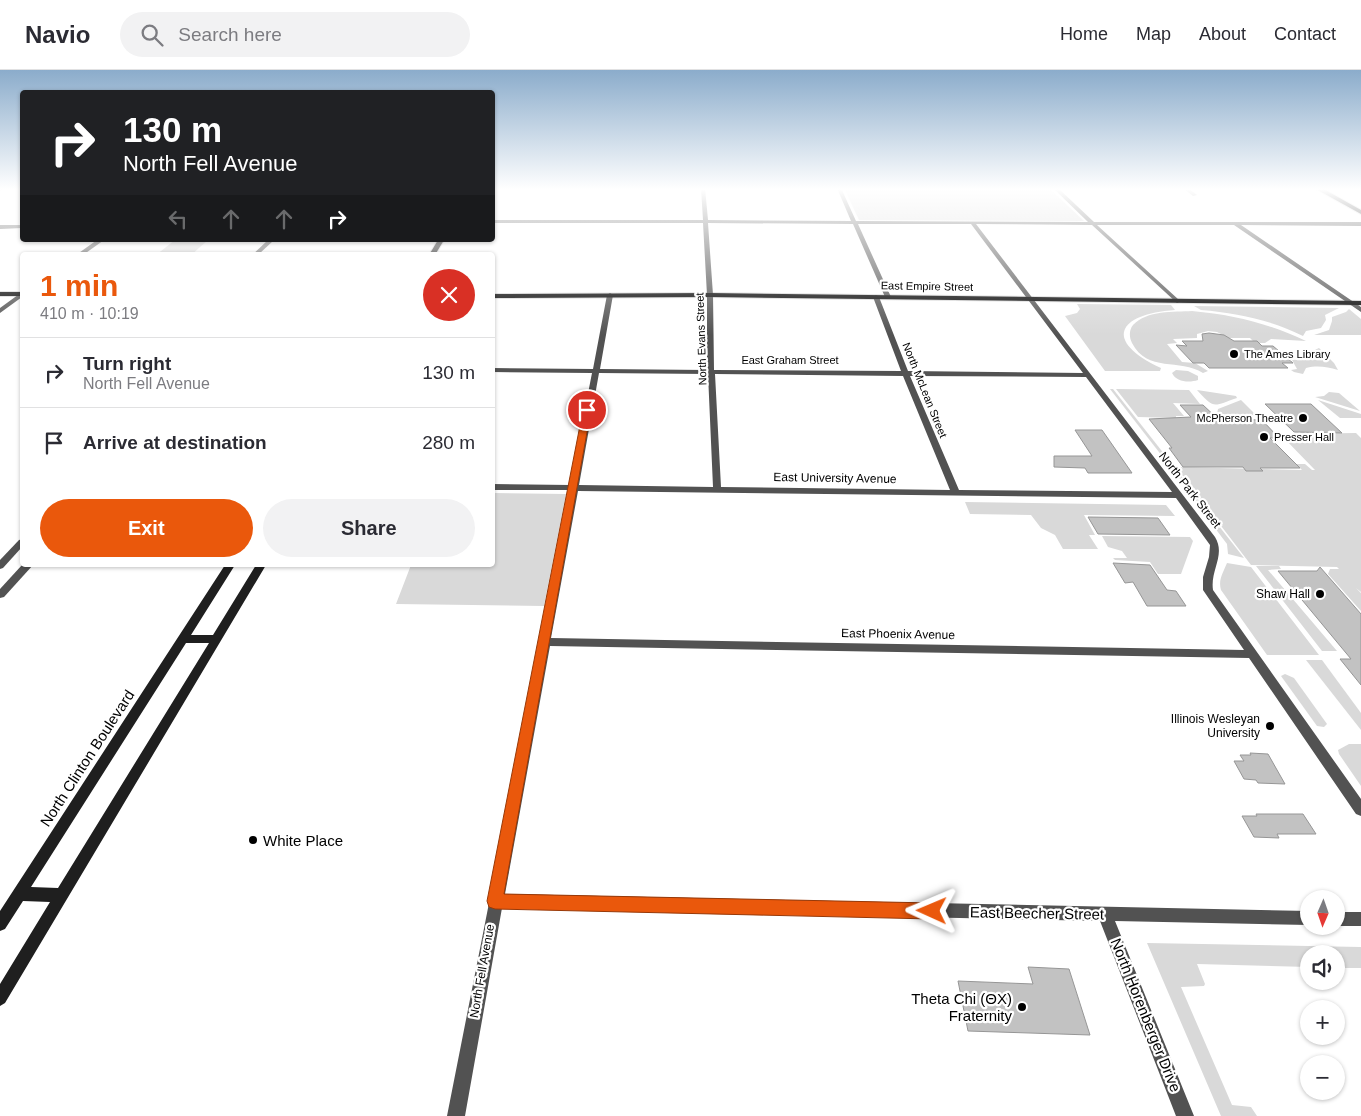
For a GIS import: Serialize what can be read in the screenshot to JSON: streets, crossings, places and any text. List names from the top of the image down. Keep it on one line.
{"streets":{"main road":["East Empire Street"],"street":["North Evans Street","East Graham Street","North McLean Street","East University Avenue","North Park Street","East Phoenix Avenue","North Clinton Boulevard","East Beecher Street","North Fell Avenue","North Horenberger Drive"]},"crossings":[["East Empire Street","North Evans Street"],["East Empire Street","North McLean Street"],["East Empire Street","North Park Street"],["East Empire Street","North Fell Avenue"],["North Evans Street","East Graham Street"],["North Evans Street","East University Avenue"],["East Graham Street","North McLean Street"],["East Graham Street","North Park Street"],["East Graham Street","North Fell Avenue"],["North McLean Street","East University Avenue"],["East University Avenue","North Park Street"],["East University Avenue","North Fell Avenue"],["North Park Street","East Phoenix Avenue"],["East Phoenix Avenue","North Fell Avenue"],["East Beecher Street","North Fell Avenue"],["East Beecher Street","North Horenberger Drive"]],"places":["The Ames Library","McPherson Theatre","Presser Hall","Shaw Hall","Illinois Wesleyan University","White Place","Theta Chi (ΘΧ) Fraternity"],"north":"bottom","page":{"header":"Navio","search":"Search here","nav":["Home","Map","About","Contact"],"turn":["130 m","North Fell Avenue"],"heading":["1 min","410 m · 10:19"],"list":[{"name":"Turn right","note":"North Fell Avenue","value":"130 m"},{"name":"Arrive at destination","value":"280 m"}],"buttons":["Exit","Share"],"map_buttons":["+","−"]}}
